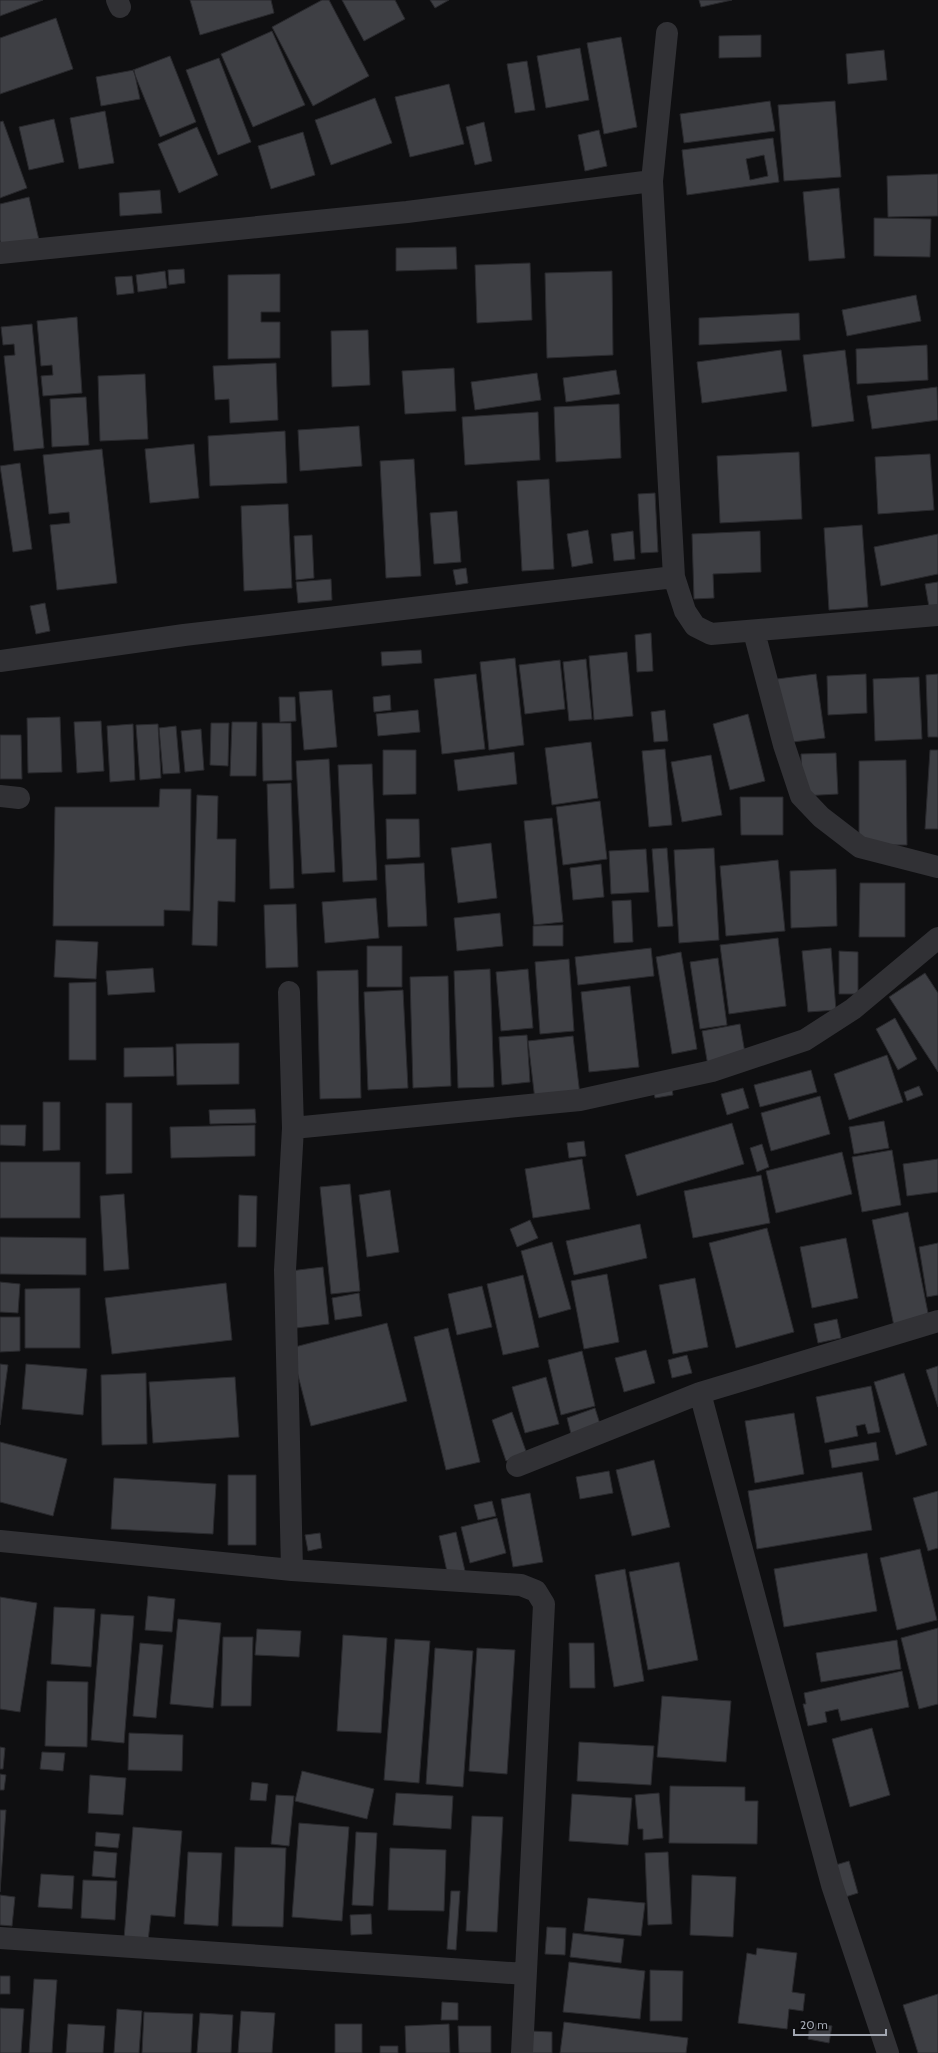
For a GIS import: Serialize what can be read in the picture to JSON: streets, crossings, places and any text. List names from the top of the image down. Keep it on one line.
{"scale_bar":"20 m"}
